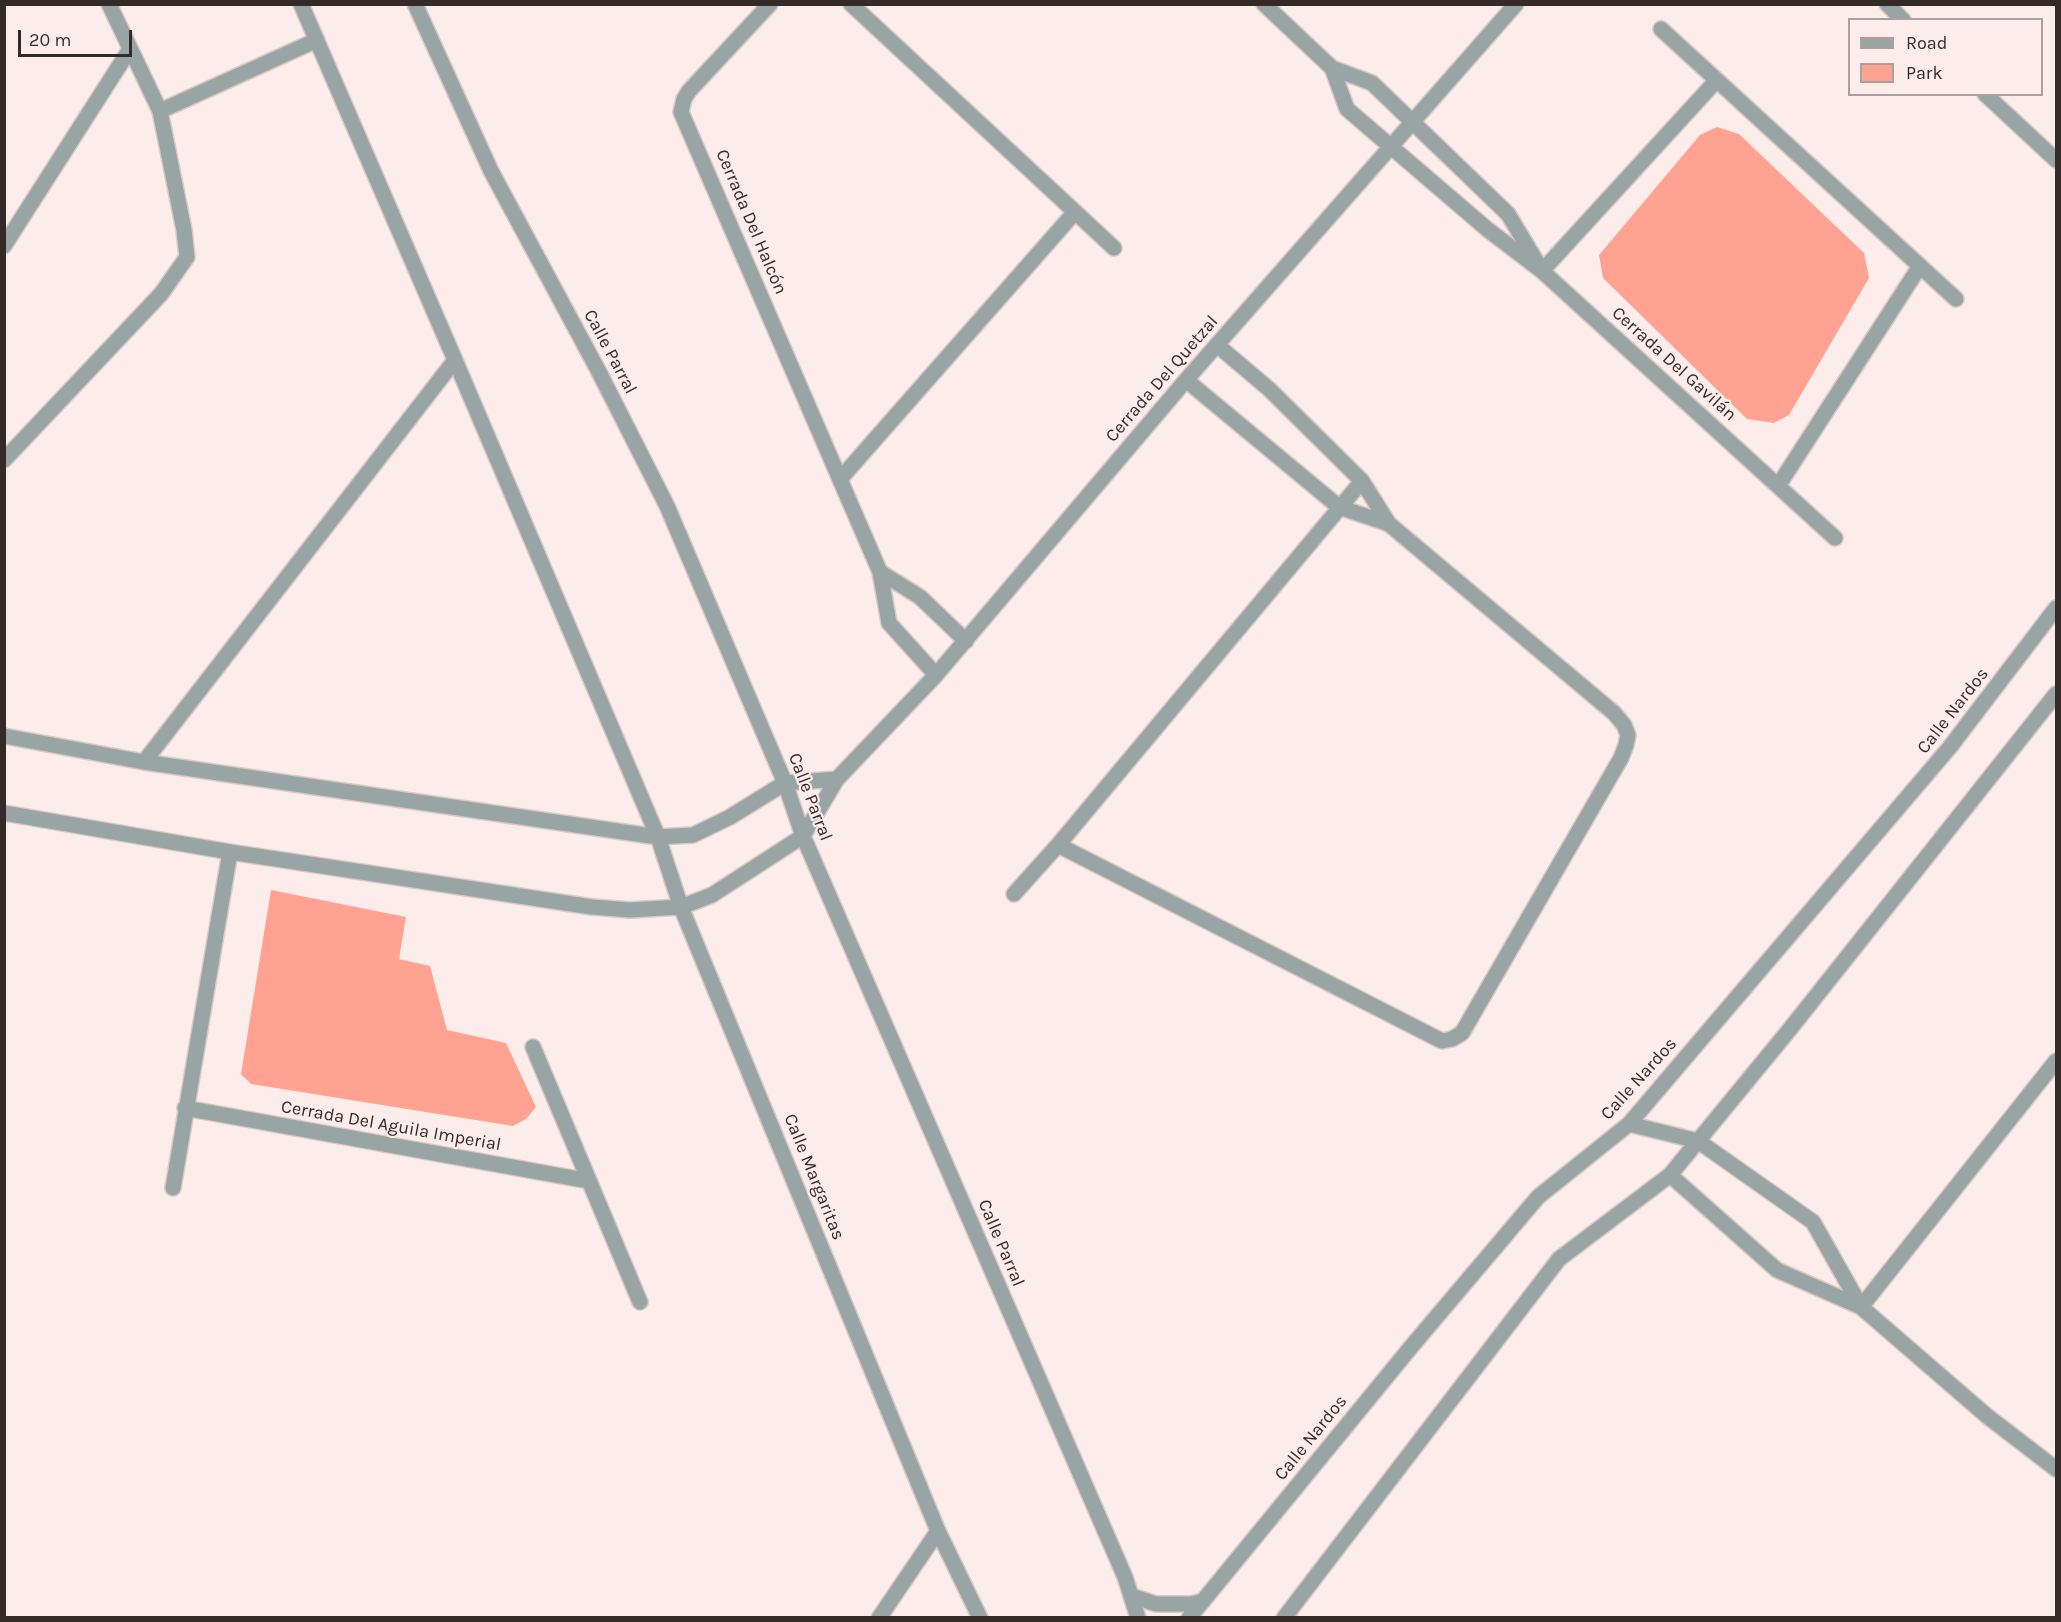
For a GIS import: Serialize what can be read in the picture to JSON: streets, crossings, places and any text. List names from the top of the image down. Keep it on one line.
{"streets":{"street":["Cerrada Del Halcón","Calle Parral","Cerrada Del Gavilán","Cerrada Del Quetzal","Calle Nardos","Cerrada Del Aguila Imperial","Calle Margaritas"]},"crossings":[["Cerrada Del Halcón","Cerrada Del Quetzal"],["Calle Parral","Cerrada Del Quetzal"],["Cerrada Del Gavilán","Cerrada Del Quetzal"]],"legend":["Road","Park"],"scale_bar":"20 m"}
